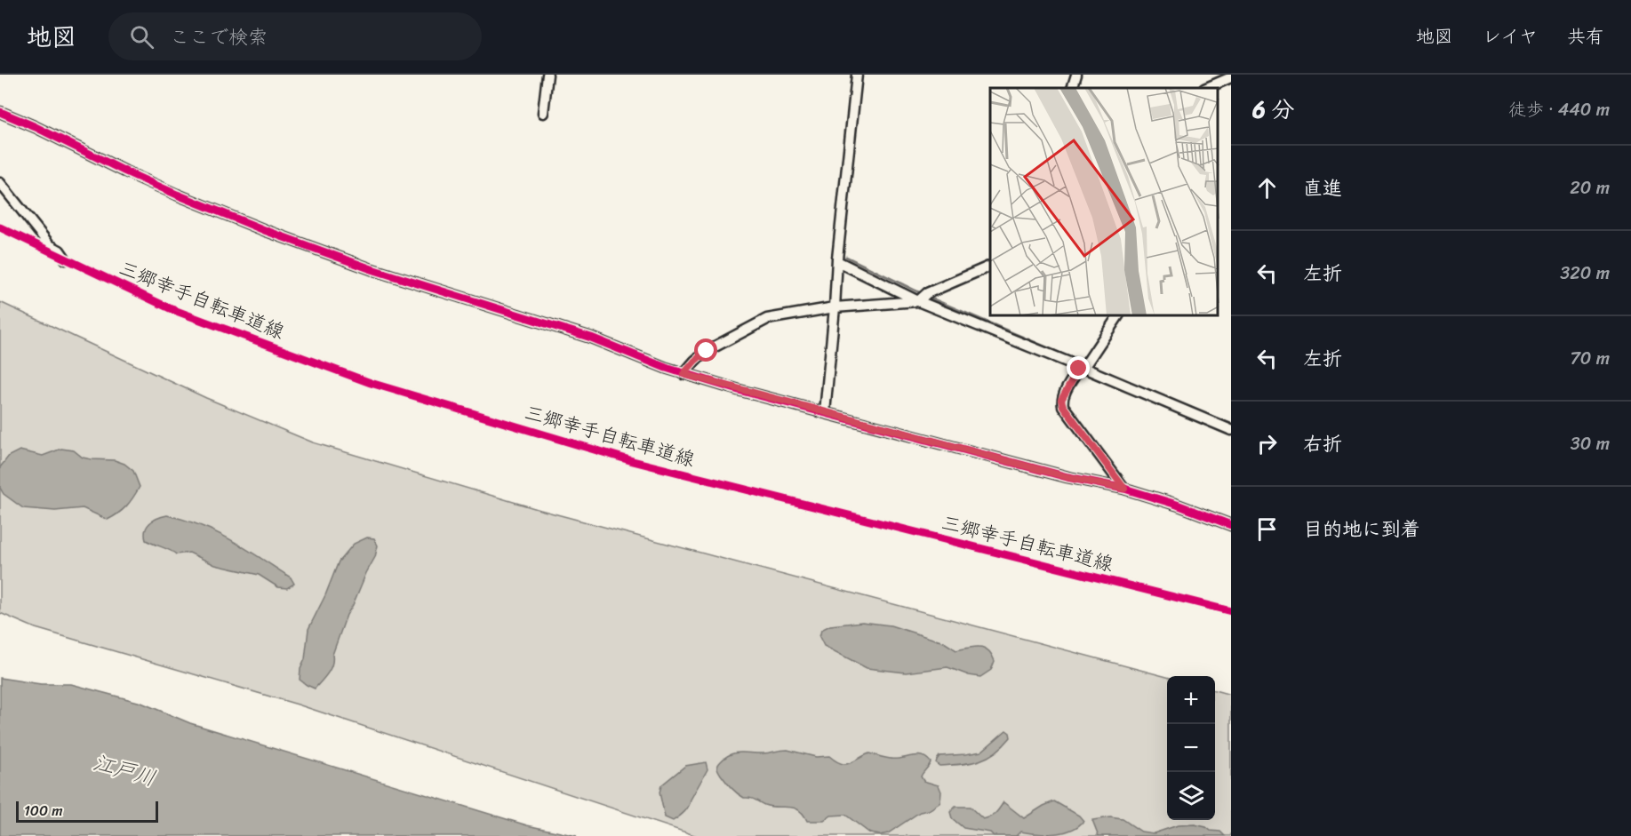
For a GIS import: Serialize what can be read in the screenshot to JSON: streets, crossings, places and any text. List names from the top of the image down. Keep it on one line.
{"streets":{"cycle path":["三郷幸手自転車道線"]},"water":["江戸川"],"scale_bar":"100 m","page":{"header":"地図","search":"ここで検索","nav":["地図","レイヤ","共有"],"heading":["6 分","徒歩 · 440 m"],"list":[["直進","20 m"],["左折","320 m"],["左折","70 m"],["右折","30 m"],"目的地に到着"],"map_buttons":["+","−"],"scale":"100 m"}}
